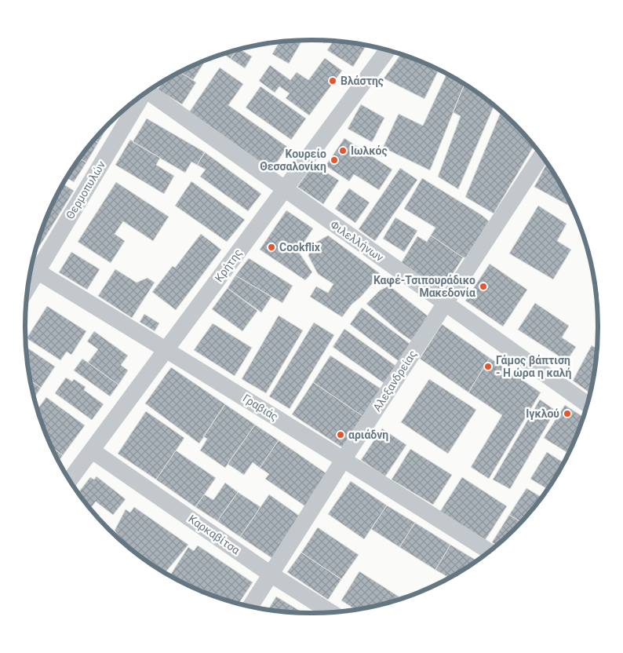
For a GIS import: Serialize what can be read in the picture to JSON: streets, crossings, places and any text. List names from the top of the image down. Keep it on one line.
{"streets":{"street":["Θερμοπυλών","Φιλελλήνων","Κρήτης","Αλεξανδρείας","Γραβιάς","Καρκαβίτσα"]},"crossings":[["Φιλελλήνων","Κρήτης"],["Φιλελλήνων","Αλεξανδρείας"],["Κρήτης","Γραβιάς"],["Κρήτης","Καρκαβίτσα"],["Αλεξανδρείας","Γραβιάς"],["Αλεξανδρείας","Καρκαβίτσα"]],"places":["Βλάστης","Ιωλκός","Κουρείο Θεσσαλονίκη","Cookflix","Καφέ-Τσιπουράδικο Μακεδονία","Γάμος βάπτιση - Η ώρα η καλή","Ιγκλού","αριάδνη"]}
